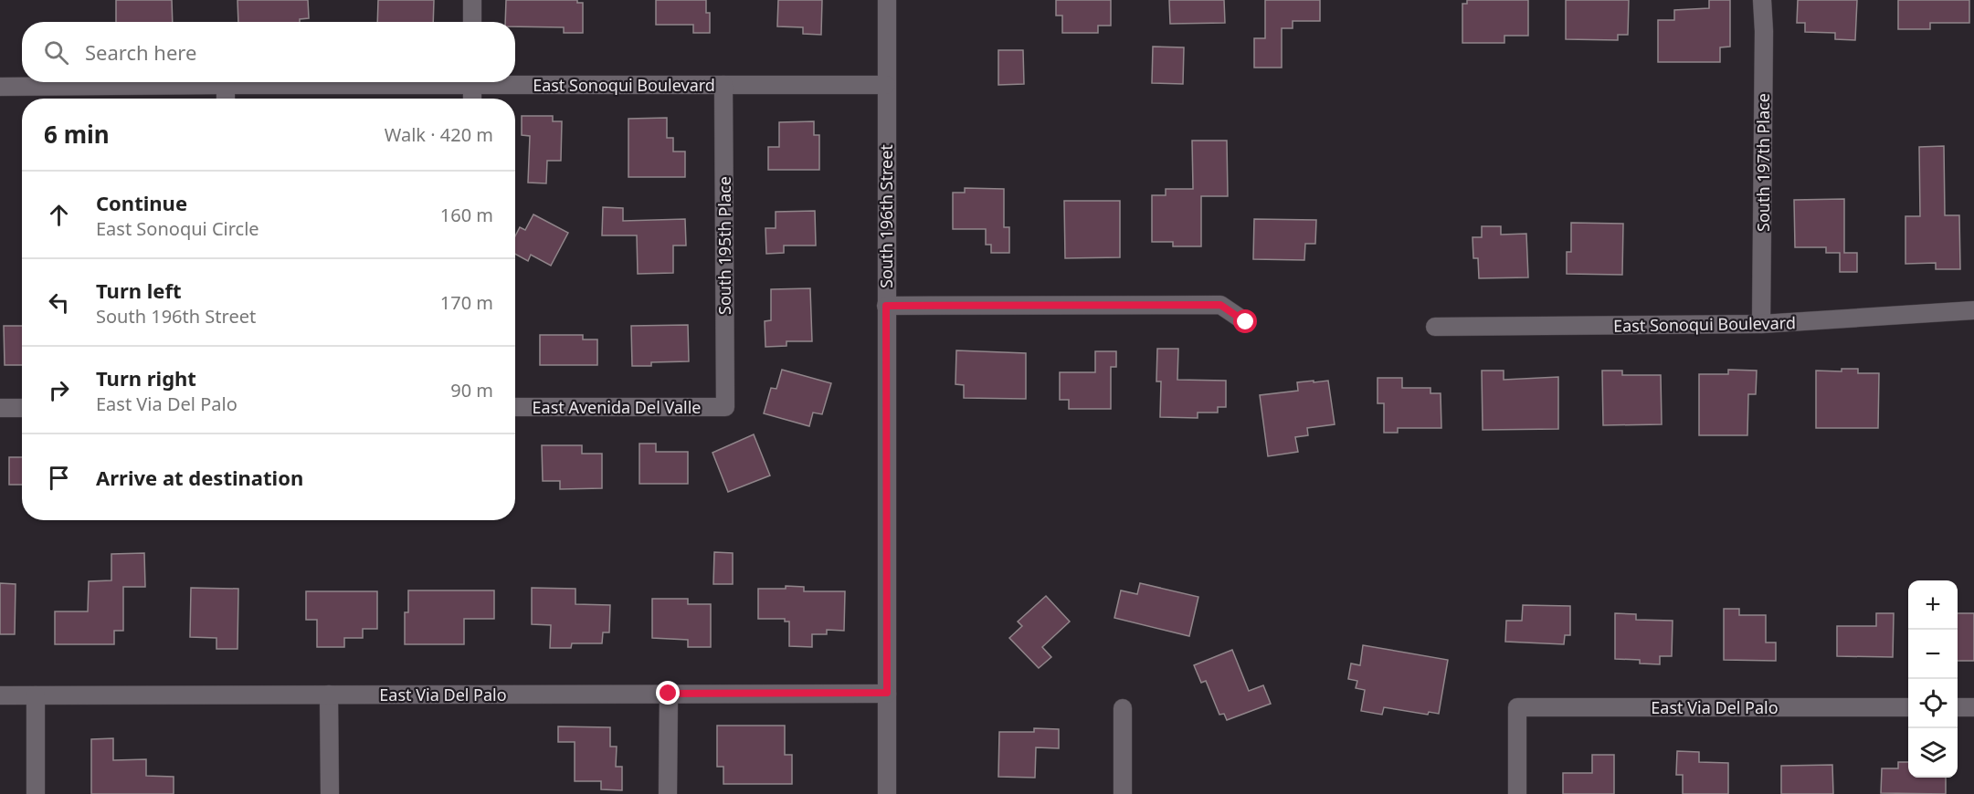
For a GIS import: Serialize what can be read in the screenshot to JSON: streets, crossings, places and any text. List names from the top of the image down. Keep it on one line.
{"streets":{"street":["East Sonoqui Boulevard","South 197th Place","South 196th Street","South 195th Place","East Avenida Del Valle","East Via Del Palo"]},"crossings":[["East Sonoqui Boulevard","South 197th Place"],["East Sonoqui Boulevard","South 196th Street"],["East Sonoqui Boulevard","South 195th Place"],["South 196th Street","East Via Del Palo"],["South 195th Place","East Avenida Del Valle"]],"page":{"search":"Search here","heading":["6 min","Walk · 420 m"],"list":[["Continue","East Sonoqui Circle","160 m"],["Turn left","South 196th Street","170 m"],["Turn right","East Via Del Palo","90 m"],"Arrive at destination"],"map_buttons":["+","−"]}}
